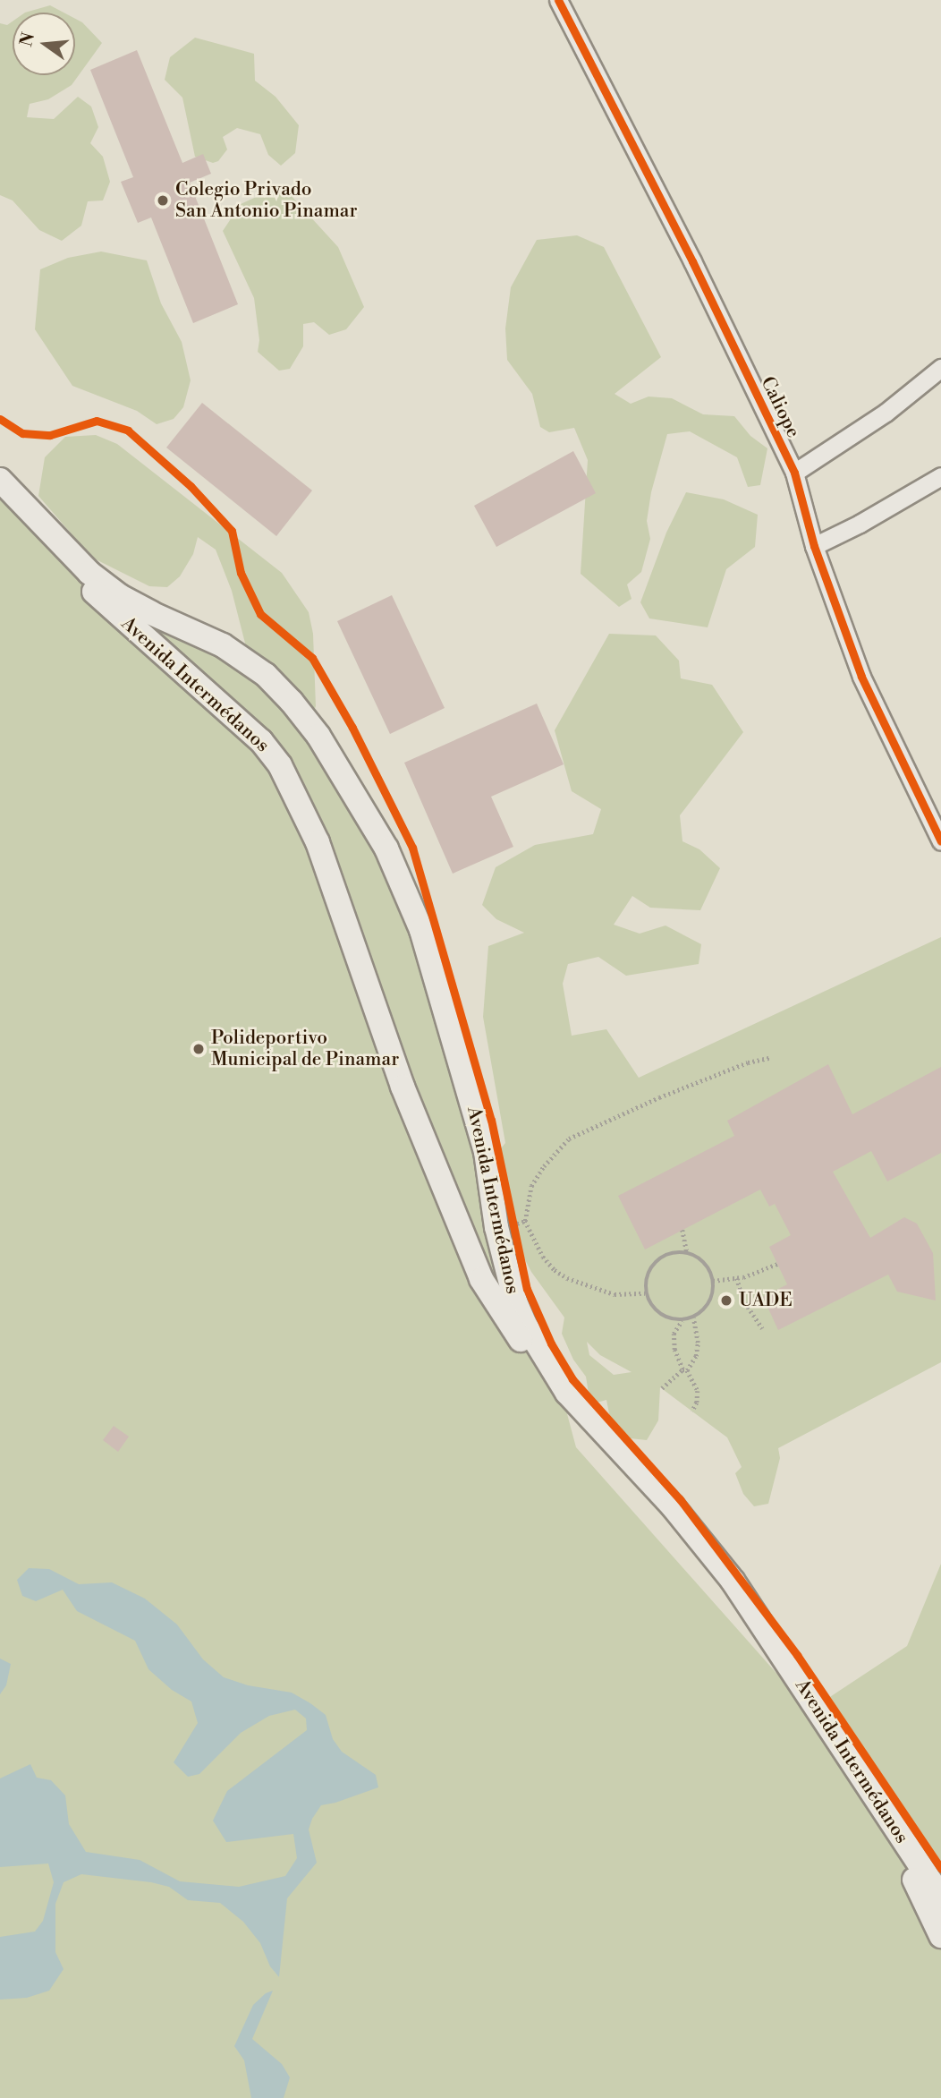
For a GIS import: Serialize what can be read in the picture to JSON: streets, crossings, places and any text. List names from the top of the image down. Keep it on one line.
{"streets":{"main road":["Avenida Intermédanos"],"street":["Caliope"]},"places":["Colegio Privado San Antonio Pinamar","Polideportivo Municipal de Pinamar","UADE"],"north":"left"}
